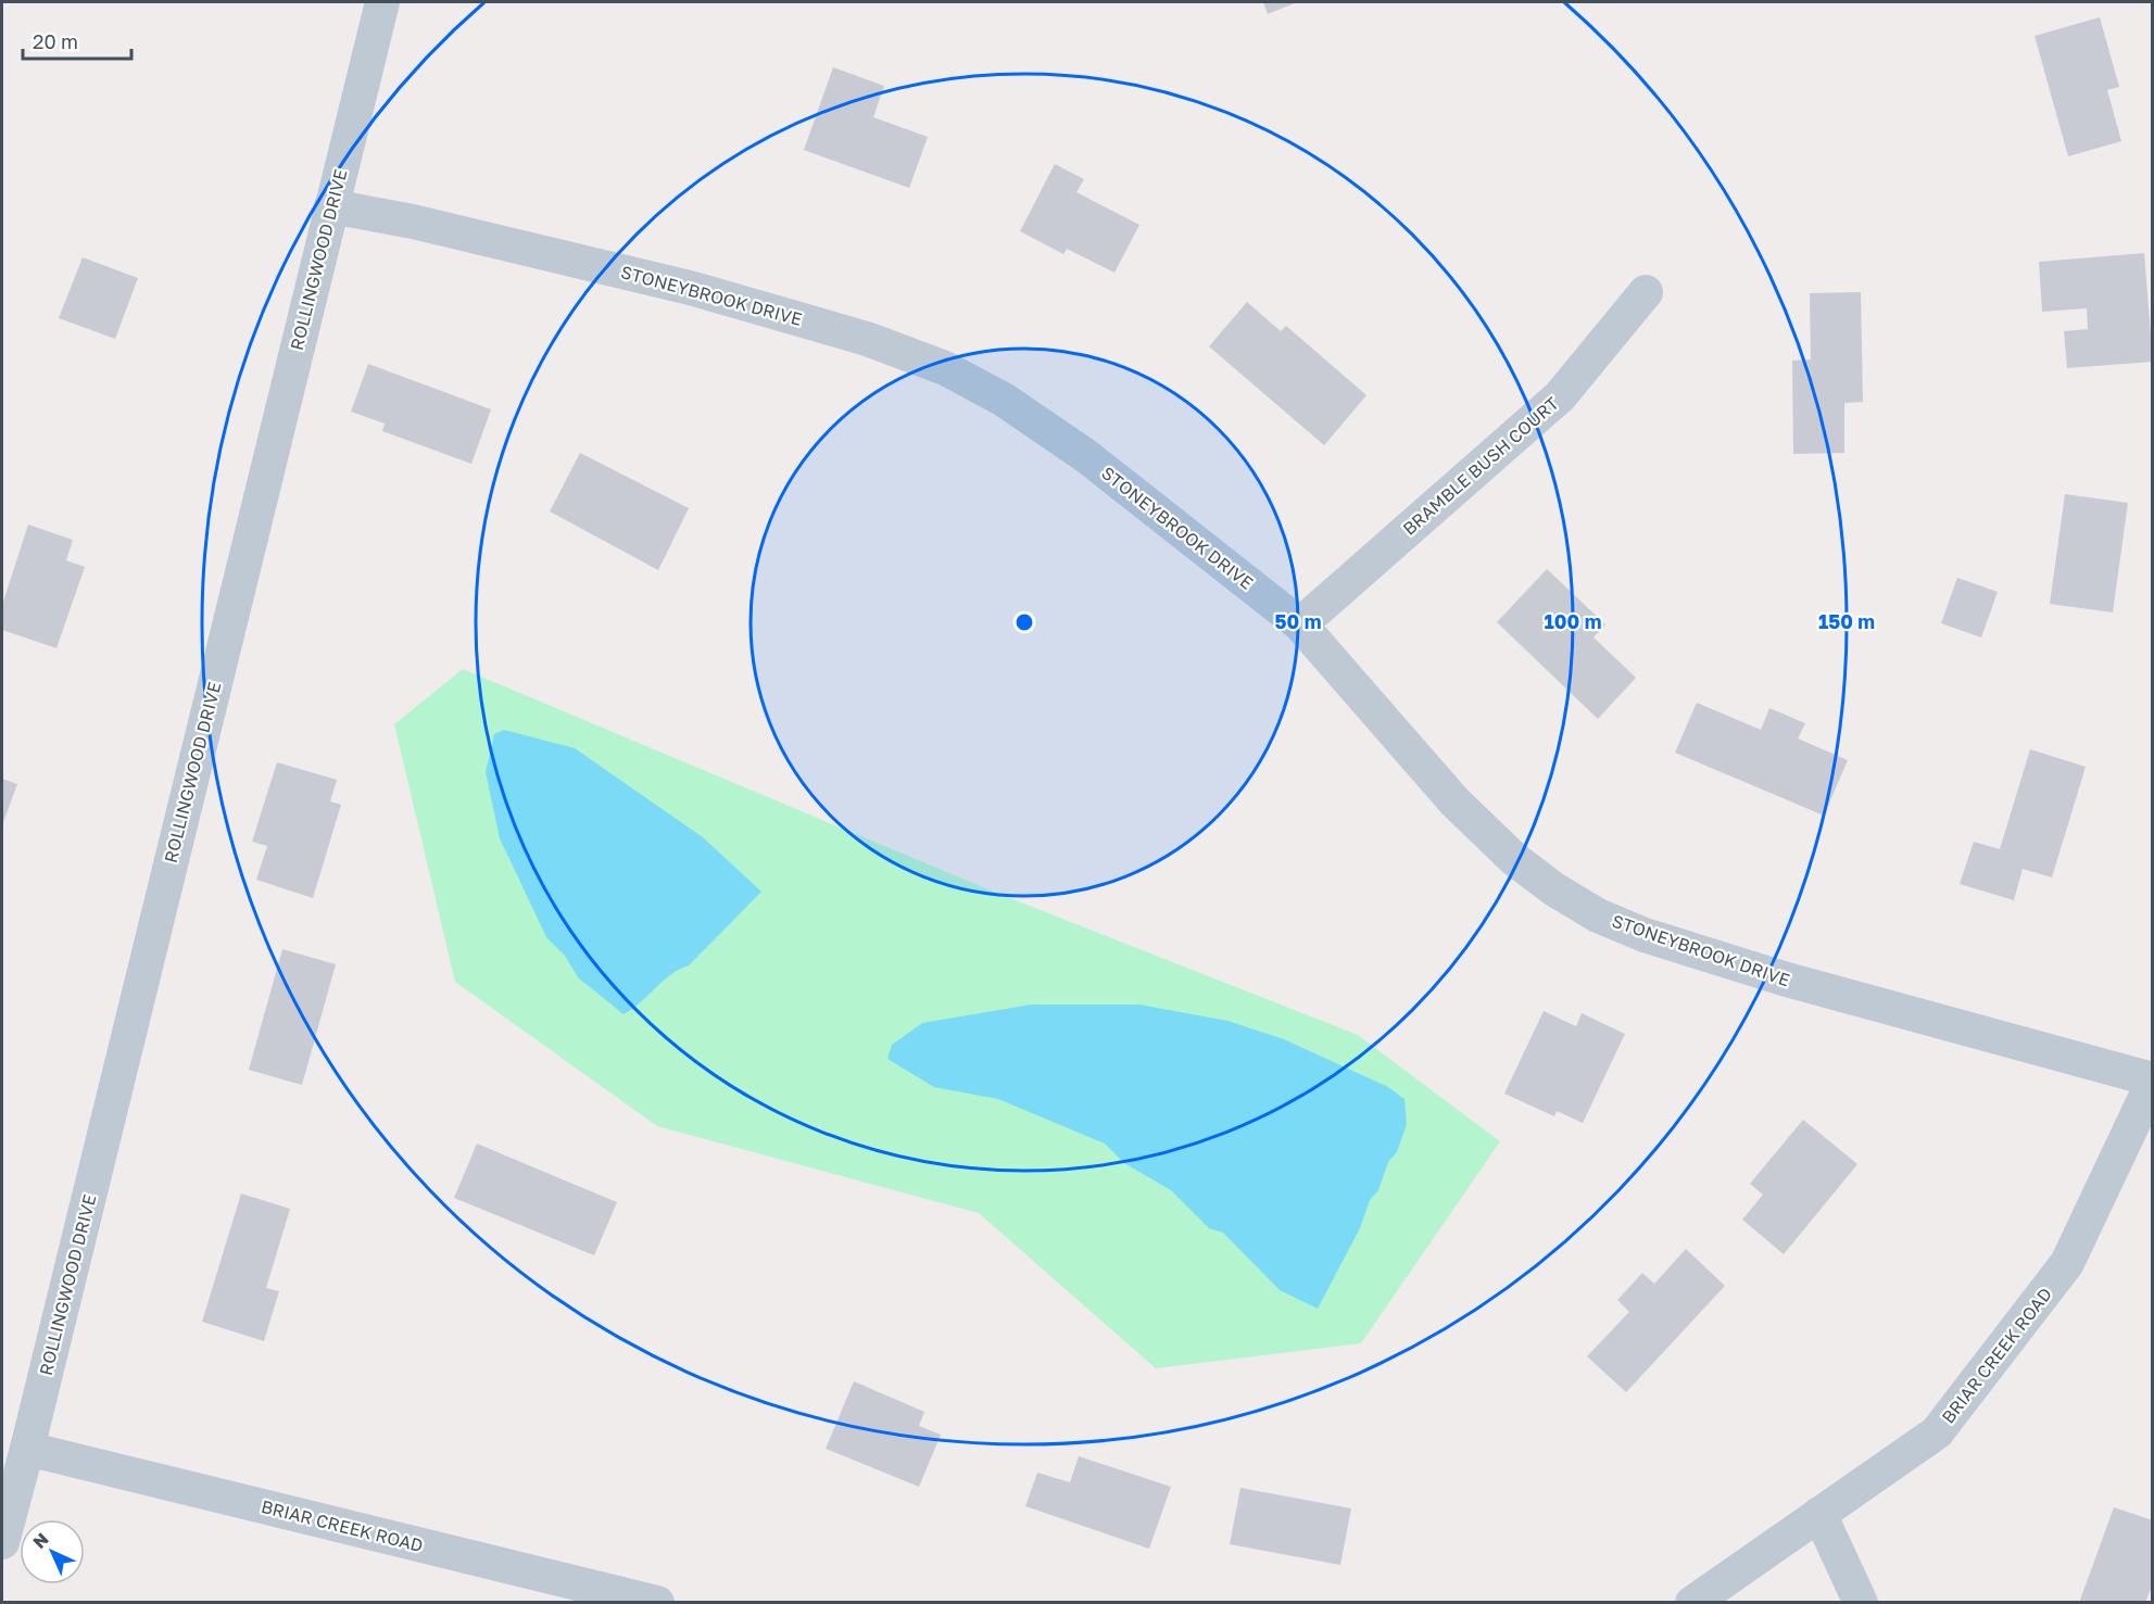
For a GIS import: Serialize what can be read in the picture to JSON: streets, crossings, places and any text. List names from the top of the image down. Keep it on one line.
{"streets":{"street":["ROLLINGWOOD DRIVE","STONEYBROOK DRIVE","BRAMBLE BUSH COURT","BRIAR CREEK ROAD"]},"crossings":[["ROLLINGWOOD DRIVE","STONEYBROOK DRIVE"],["ROLLINGWOOD DRIVE","BRIAR CREEK ROAD"],["STONEYBROOK DRIVE","BRAMBLE BUSH COURT"],["STONEYBROOK DRIVE","BRIAR CREEK ROAD"]],"scale_bar":"20 m","north":"top left","rings":["50 m","100 m","150 m"]}
